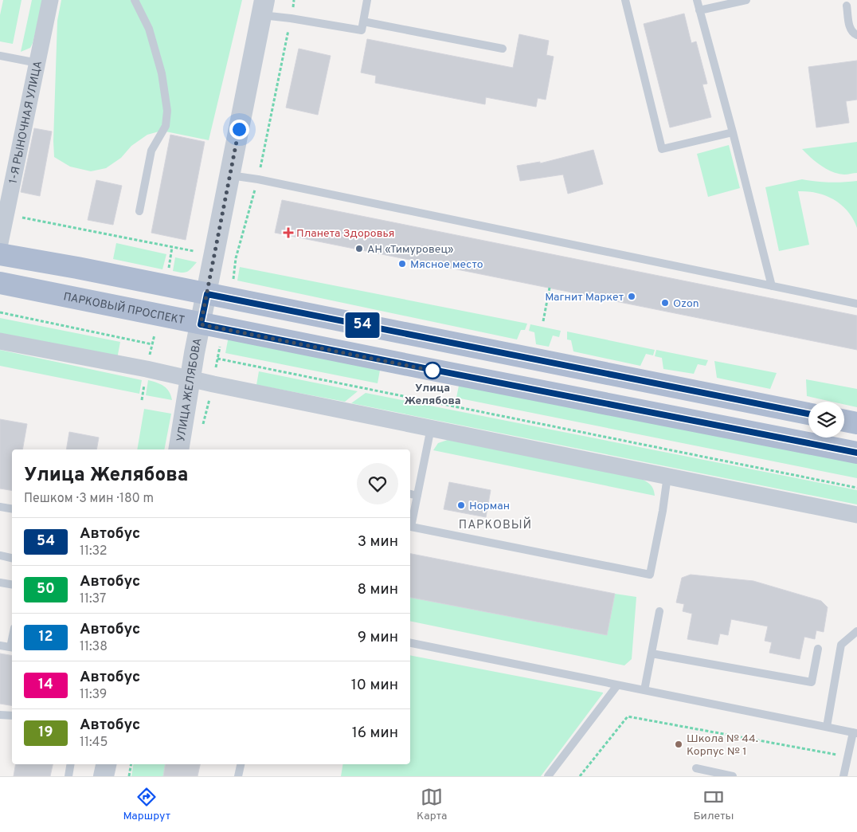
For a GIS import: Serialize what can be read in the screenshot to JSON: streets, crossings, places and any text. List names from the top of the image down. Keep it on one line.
{"streets":{"main road":["ПАРКОВЫЙ ПРОСПЕКТ"],"street":["1-Я РЫНОЧНАЯ УЛИЦА","УЛИЦА ЖЕЛЯБОВА"]},"crossings":[["ПАРКОВЫЙ ПРОСПЕКТ","УЛИЦА ЖЕЛЯБОВА"]],"districts":["ПАРКОВЫЙ"],"places":{"health":["Планета Здоровья"],"other":["АН «Тимуровец»","Мясное место","Магнит Маркет","Ozon","Улица Желябова","Норман","Школа № 44. Корпус № 1"]},"lines":["bus line 54"],"page":{"on_map":"54","heading":["Улица Желябова","Пешком · 3 мин · 180 m"],"list":[{"mark":"54","name":"Автобус","note":"11:32","value":"3 мин"},{"mark":"50","name":"Автобус","note":"11:37","value":"8 мин"},{"mark":"12","name":"Автобус","note":"11:38","value":"9 мин"},{"mark":"14","name":"Автобус","note":"11:39","value":"10 мин"},{"mark":"19","name":"Автобус","note":"11:45","value":"16 мин"}],"tabs":["Маршрут","Карта","Билеты"]}}
